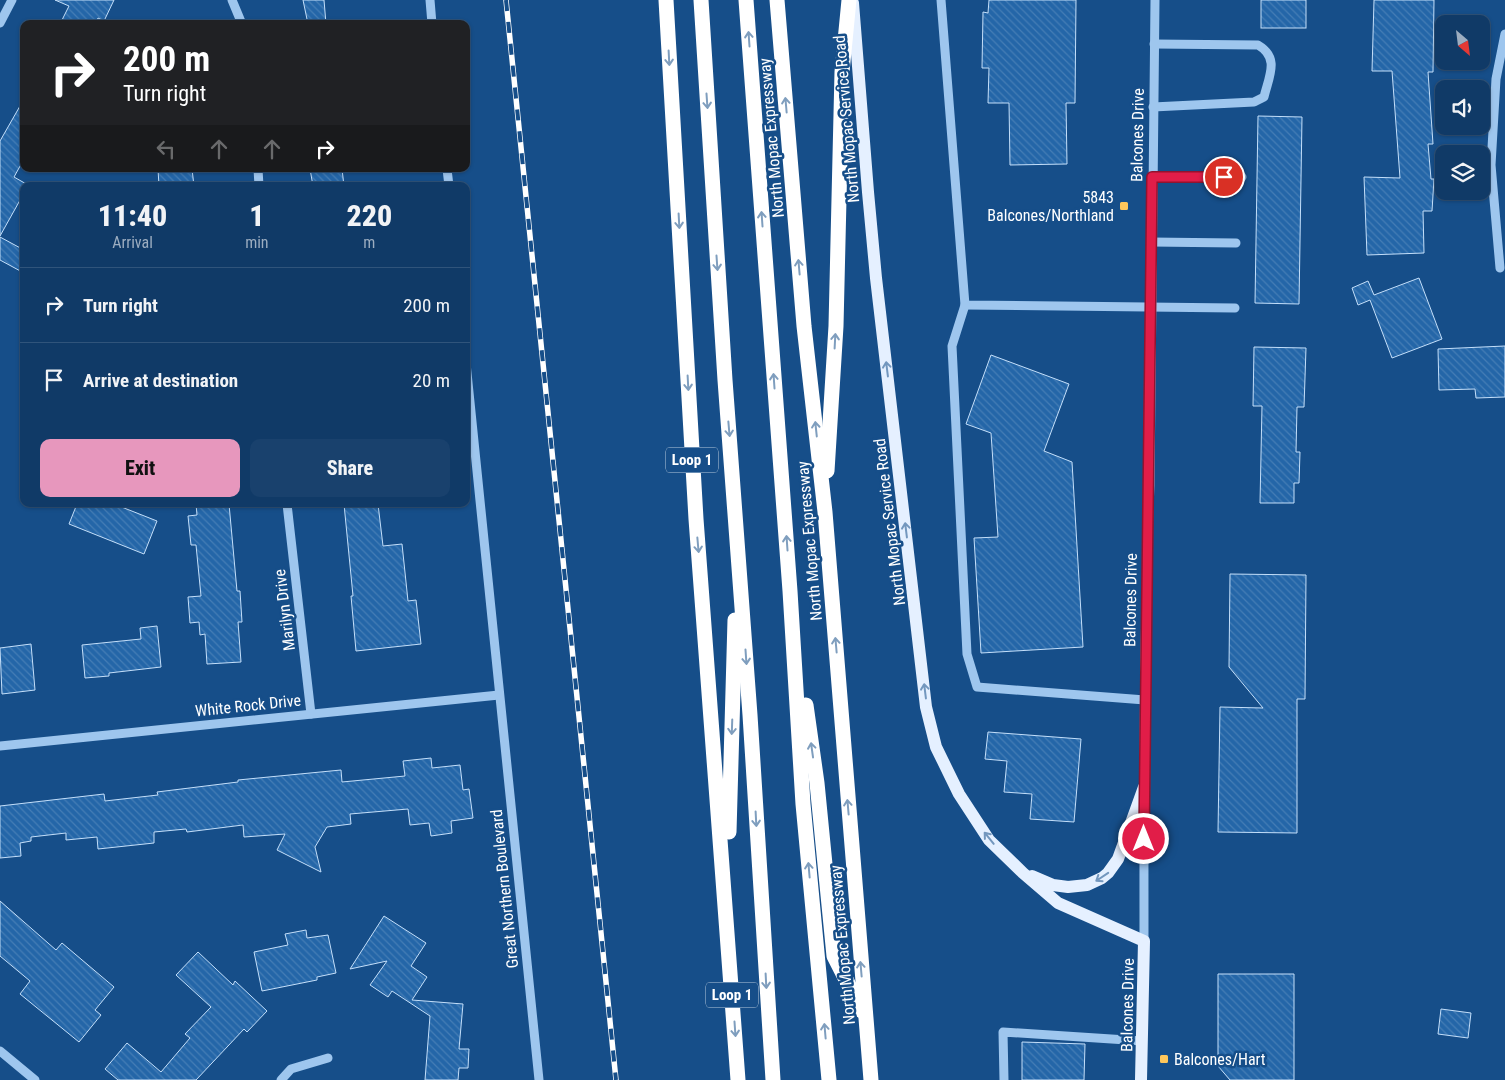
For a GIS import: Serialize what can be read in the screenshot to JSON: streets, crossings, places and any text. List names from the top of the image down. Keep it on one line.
{"streets":{"highway":["North Mopac Expressway","Loop 1"],"main road":["North Mopac Service Road","Balcones Drive"],"street":["Marilyn Drive","White Rock Drive","Great Northern Boulevard"]},"crossings":[["North Mopac Service Road","Balcones Drive"],["Marilyn Drive","White Rock Drive"],["White Rock Drive","Great Northern Boulevard"]],"one_way":["North Mopac Service Road"],"places":{"transit":["5843 Balcones/Northland","Balcones/Hart"]},"north":"bottom right","page":{"turn":["200 m","Turn right"],"eta":["11:40","Arrival","1","min","220","m"],"list":[{"name":"Turn right","value":"200 m"},{"name":"Arrive at destination","value":"20 m"}],"buttons":["Exit","Share"]}}
